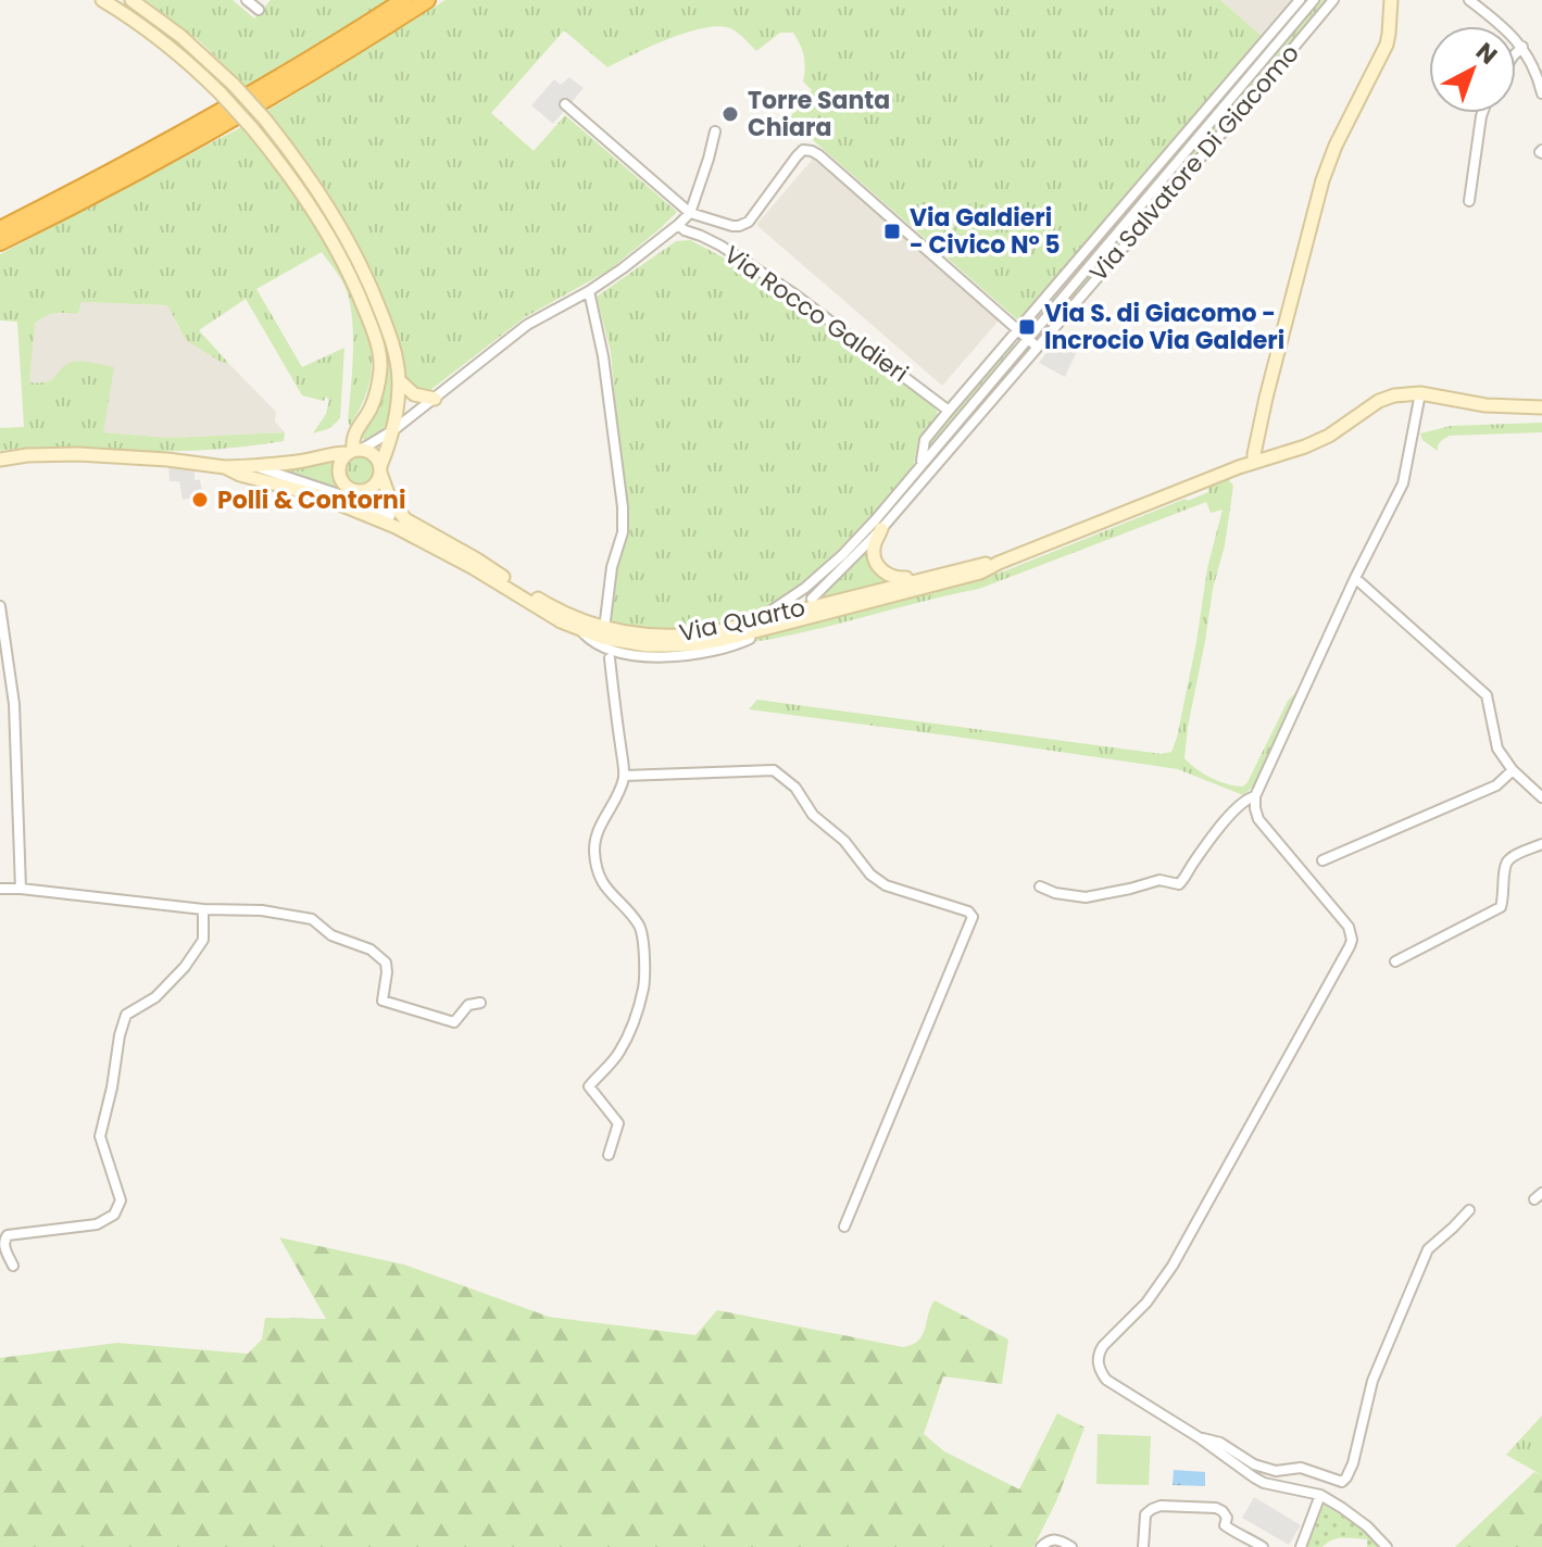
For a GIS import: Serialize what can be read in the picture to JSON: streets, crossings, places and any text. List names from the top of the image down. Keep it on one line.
{"streets":{"street":["Via Salvatore Di Giacomo","Via Rocco Galdieri","Via Quarto"]},"crossings":[["Via Salvatore Di Giacomo","Via Rocco Galdieri"],["Via Salvatore Di Giacomo","Via Quarto"]],"places":{"other":["Torre Santa Chiara","Polli & Contorni"],"transit":["Via Galdieri - Civico N° 5","Via S. di Giacomo - Incrocio Via Galderi"]},"north":"top right"}
